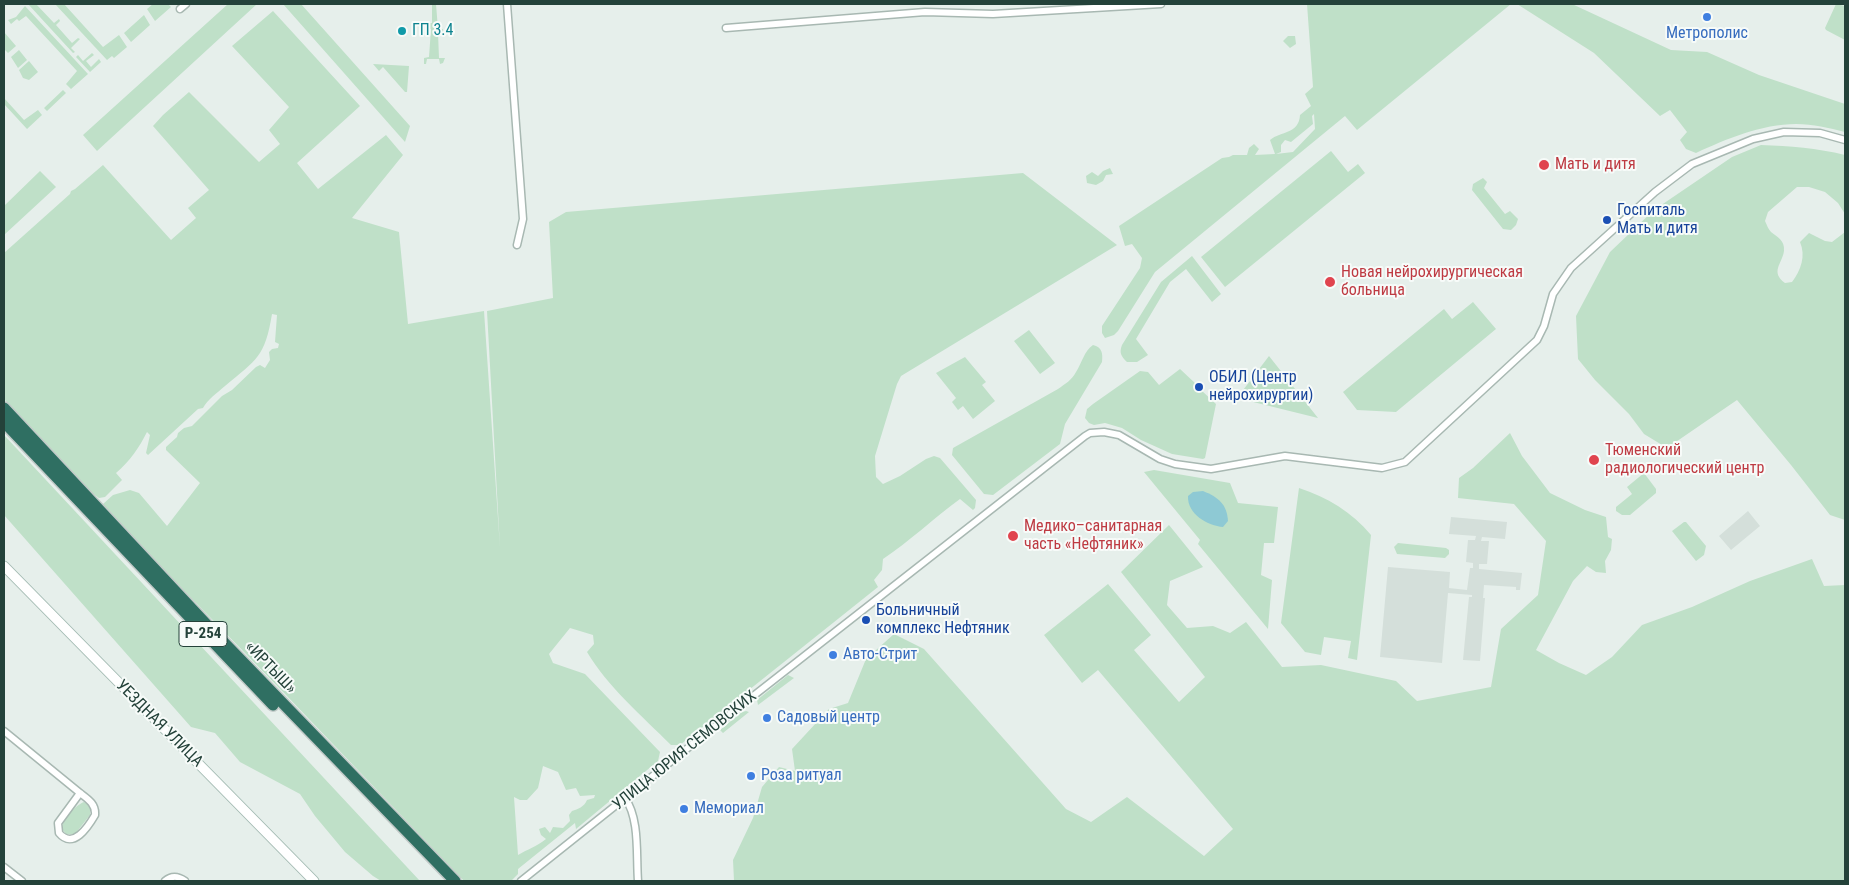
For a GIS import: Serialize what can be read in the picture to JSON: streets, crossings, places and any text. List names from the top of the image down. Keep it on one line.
{"streets":{"highway":["Р-254","«ИРТЫШ»"],"street":["УЕЗДНАЯ УЛИЦА","УЛИЦА ЮРИЯ СЕМОВСКИХ"]},"places":["Метрополис","ГП 3.4","Мать и дитя","Госпиталь Мать и дитя","Новая нейрохирургическая больница","ОБИЛ (Центр нейрохирургии)","Тюменский радиологический центр","Медико–санитарная часть «Нефтяник»","Больничный комплекс Нефтяник","Авто-Стрит","Садовый центр","Роза ритуал","Мемориал"]}
